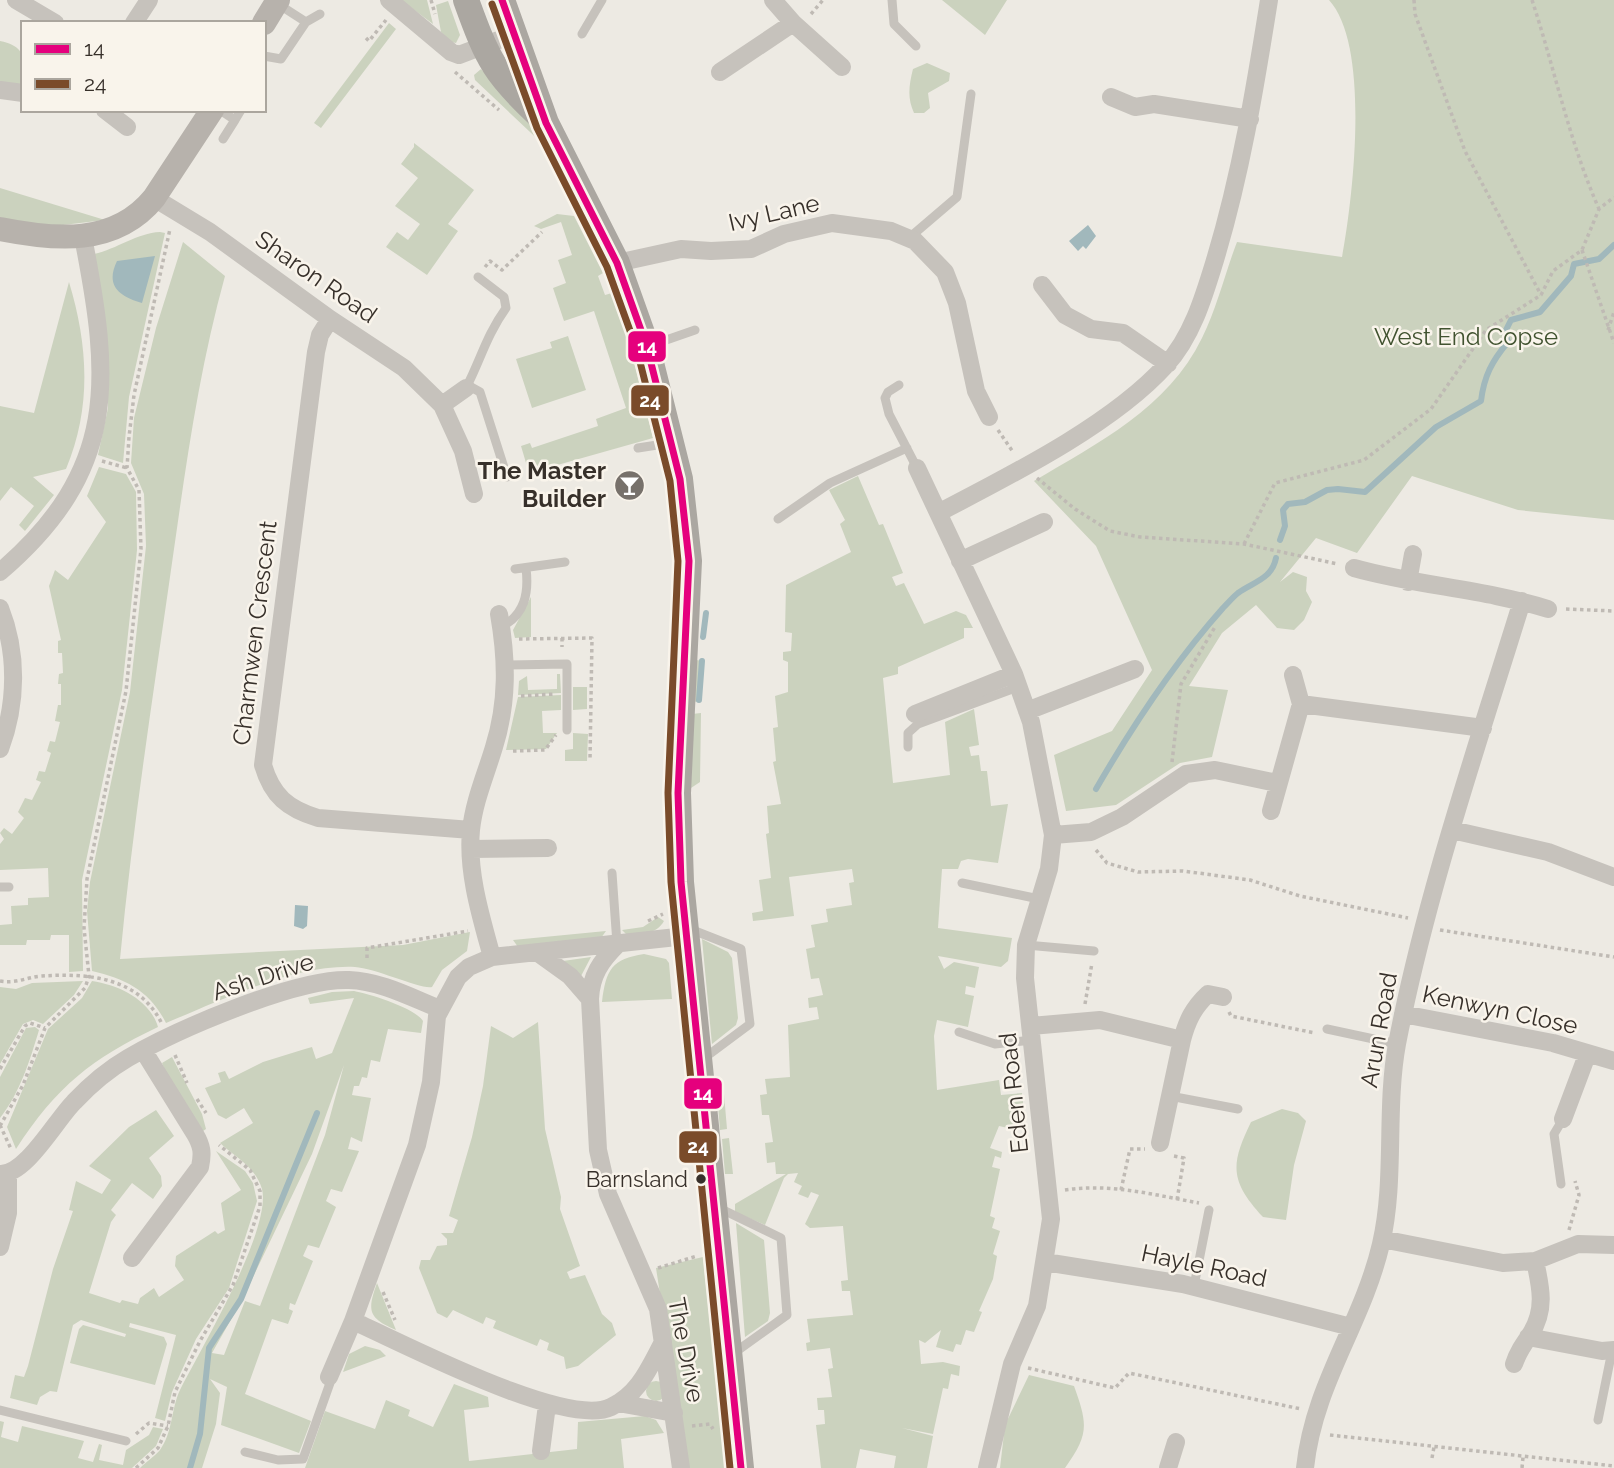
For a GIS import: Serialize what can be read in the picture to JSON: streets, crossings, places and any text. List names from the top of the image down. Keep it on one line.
{"streets":{"street":["Ivy Lane","Sharon Road","Charmwen Crescent","Ash Drive","Kenwyn Close","Arun Road","Eden Road","Hayle Road","The Drive"]},"crossings":[["Sharon Road","Charmwen Crescent"],["Kenwyn Close","Arun Road"],["Arun Road","Hayle Road"],["Eden Road","Hayle Road"]],"parks":["West End Copse"],"places":{"bar":["The Master Builder"],"other":["Barnsland"]},"lines":["transit line 14","transit line 24"],"legend":["14","24"]}
